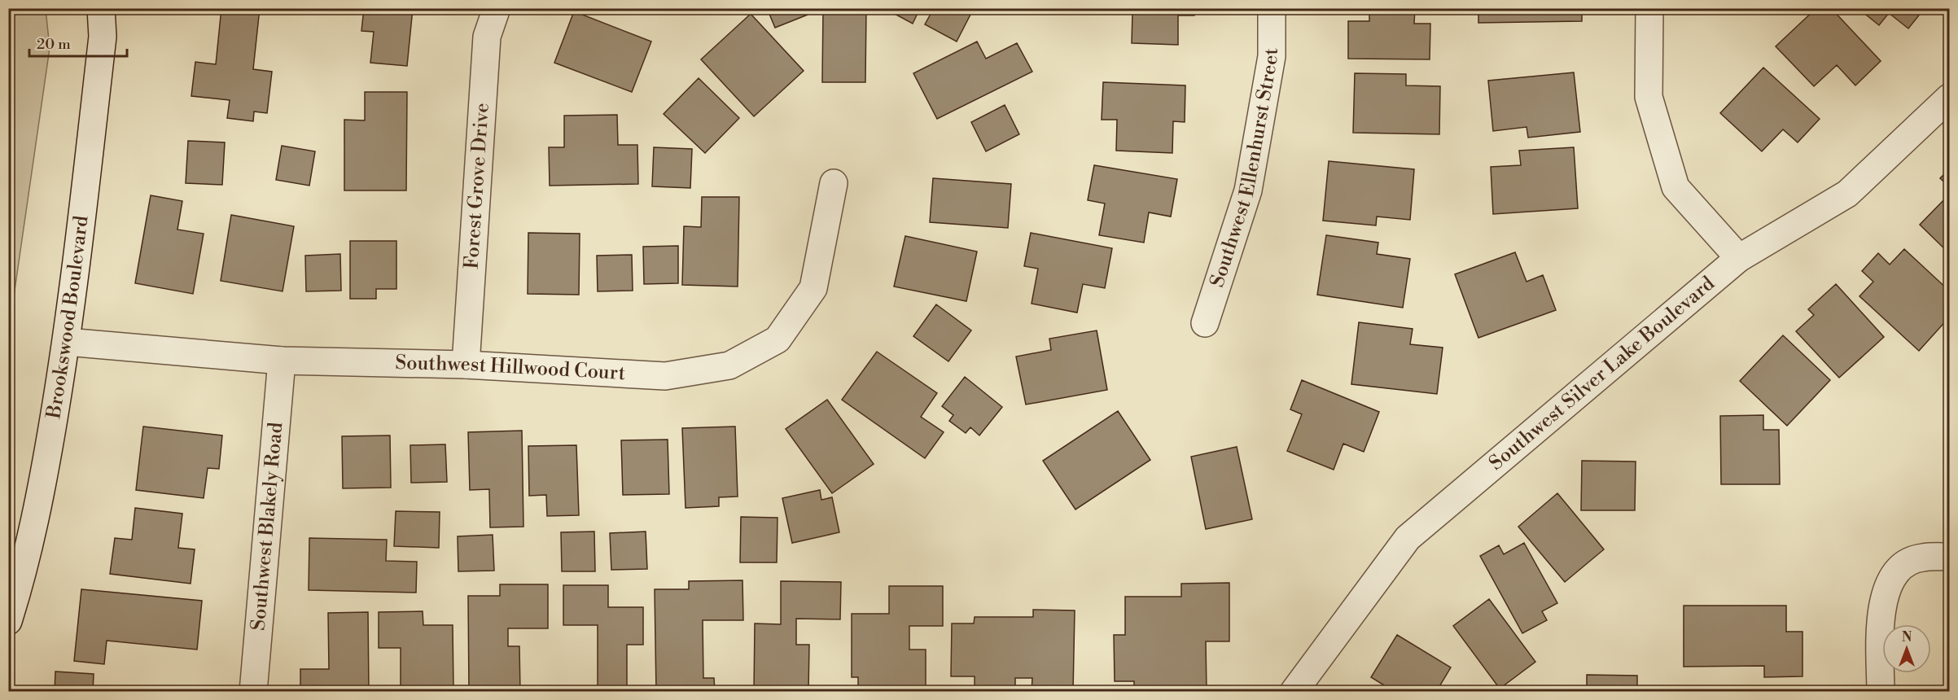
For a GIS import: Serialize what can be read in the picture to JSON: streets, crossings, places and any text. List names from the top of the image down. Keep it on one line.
{"streets":{"street":["Southwest Ellenhurst Street","Forest Grove Drive","Brookswood Boulevard","Southwest Hillwood Court","Southwest Silver Lake Boulevard","Southwest Blakely Road"]},"crossings":[["Forest Grove Drive","Southwest Hillwood Court"],["Brookswood Boulevard","Southwest Hillwood Court"],["Southwest Hillwood Court","Southwest Blakely Road"]],"scale_bar":"20 m","north":"top"}
